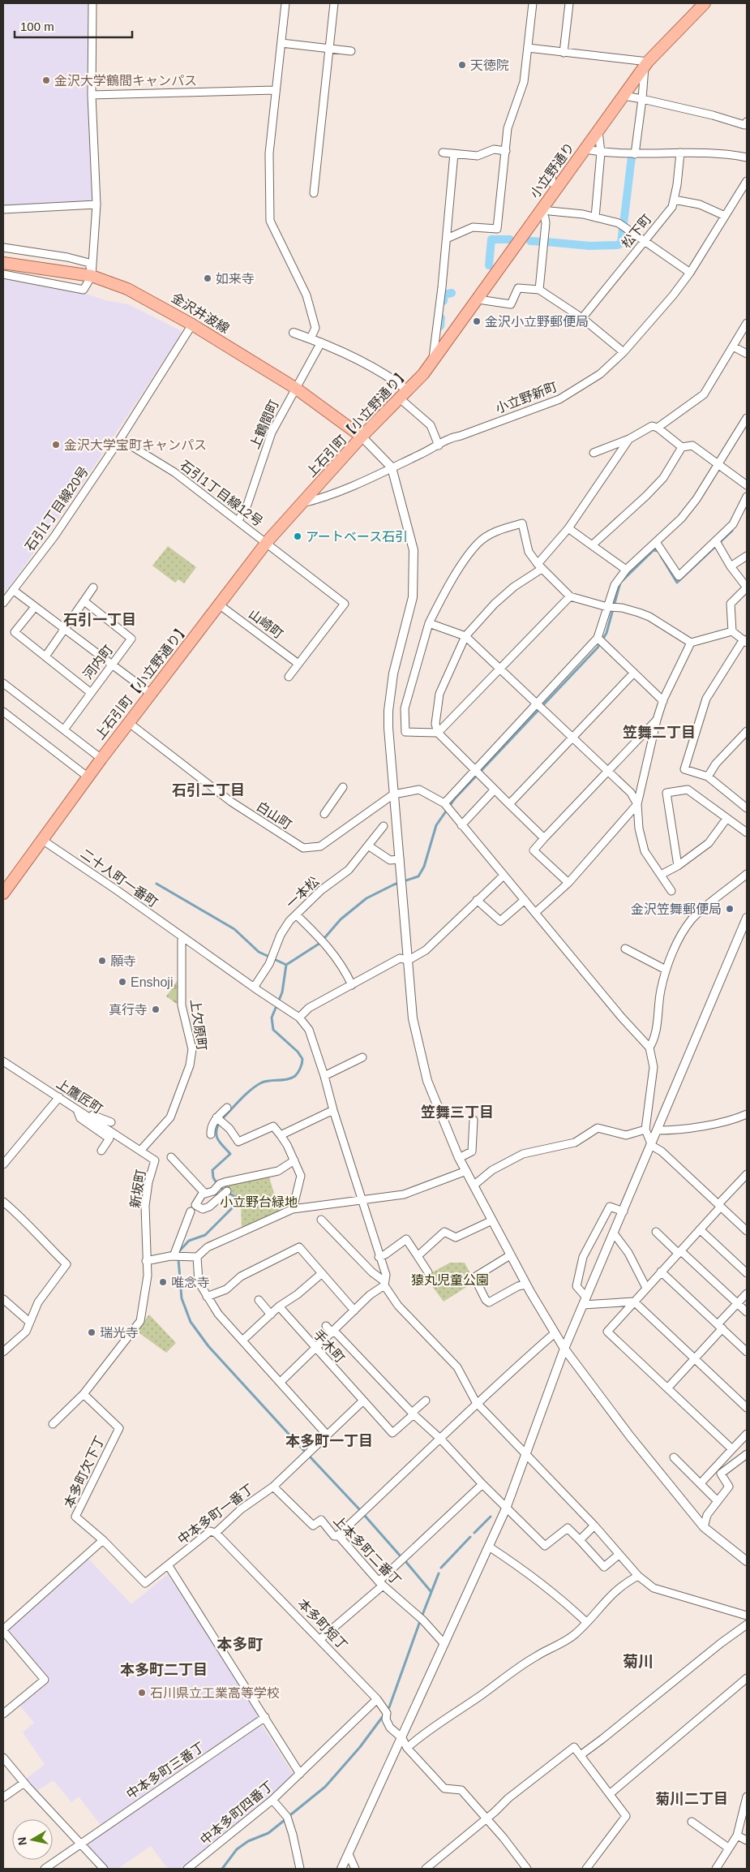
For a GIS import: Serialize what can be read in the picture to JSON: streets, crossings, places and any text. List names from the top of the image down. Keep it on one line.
{"streets":{"main road":["小立野通り","金沢井波線","上石引町【小立野通り】"],"street":["松下町","小立野新町","上鶴間町","石引1丁目線12号","石引1丁目線20号","山崎町","河内町","白山町","二十人町一番町","一本松","上欠原町","上鷹匠町","新坂町","手木町","本多町欠下丁","中本多町一番丁","上本多町二番丁","本多町短丁","中本多町三番丁","中本多町四番丁"]},"crossings":[["小立野通り","上石引町【小立野通り】"],["金沢井波線","上石引町【小立野通り】"],["金沢井波線","上鶴間町"],["金沢井波線","石引1丁目線20号"],["小立野新町","上石引町【小立野通り】"],["上石引町【小立野通り】","石引1丁目線12号"],["上石引町【小立野通り】","山崎町"],["上石引町【小立野通り】","白山町"],["上石引町【小立野通り】","二十人町一番町"],["上鶴間町","石引1丁目線12号"],["石引1丁目線12号","石引1丁目線20号"],["石引1丁目線12号","山崎町"],["二十人町一番町","一本松"],["二十人町一番町","上欠原町"],["上欠原町","上鷹匠町"],["上欠原町","新坂町"],["上鷹匠町","新坂町"],["手木町","中本多町一番丁"],["中本多町一番丁","上本多町二番丁"],["中本多町一番丁","本多町短丁"],["本多町短丁","中本多町四番丁"]],"districts":["石引一丁目","笠舞二丁目","石引二丁目","笠舞三丁目","本多町一丁目","本多町","菊川","本多町二丁目","菊川二丁目"],"parks":["小立野台緑地","猿丸児童公園"],"places":["天徳院","金沢大学鶴間キャンパス","如来寺","金沢小立野郵便局","金沢大学宝町キャンパス","アートベース石引","金沢笠舞郵便局","願寺","Enshoji","真行寺","唯念寺","瑞光寺","石川県立工業高等学校"],"scale_bar":"100 m","north":"left"}
